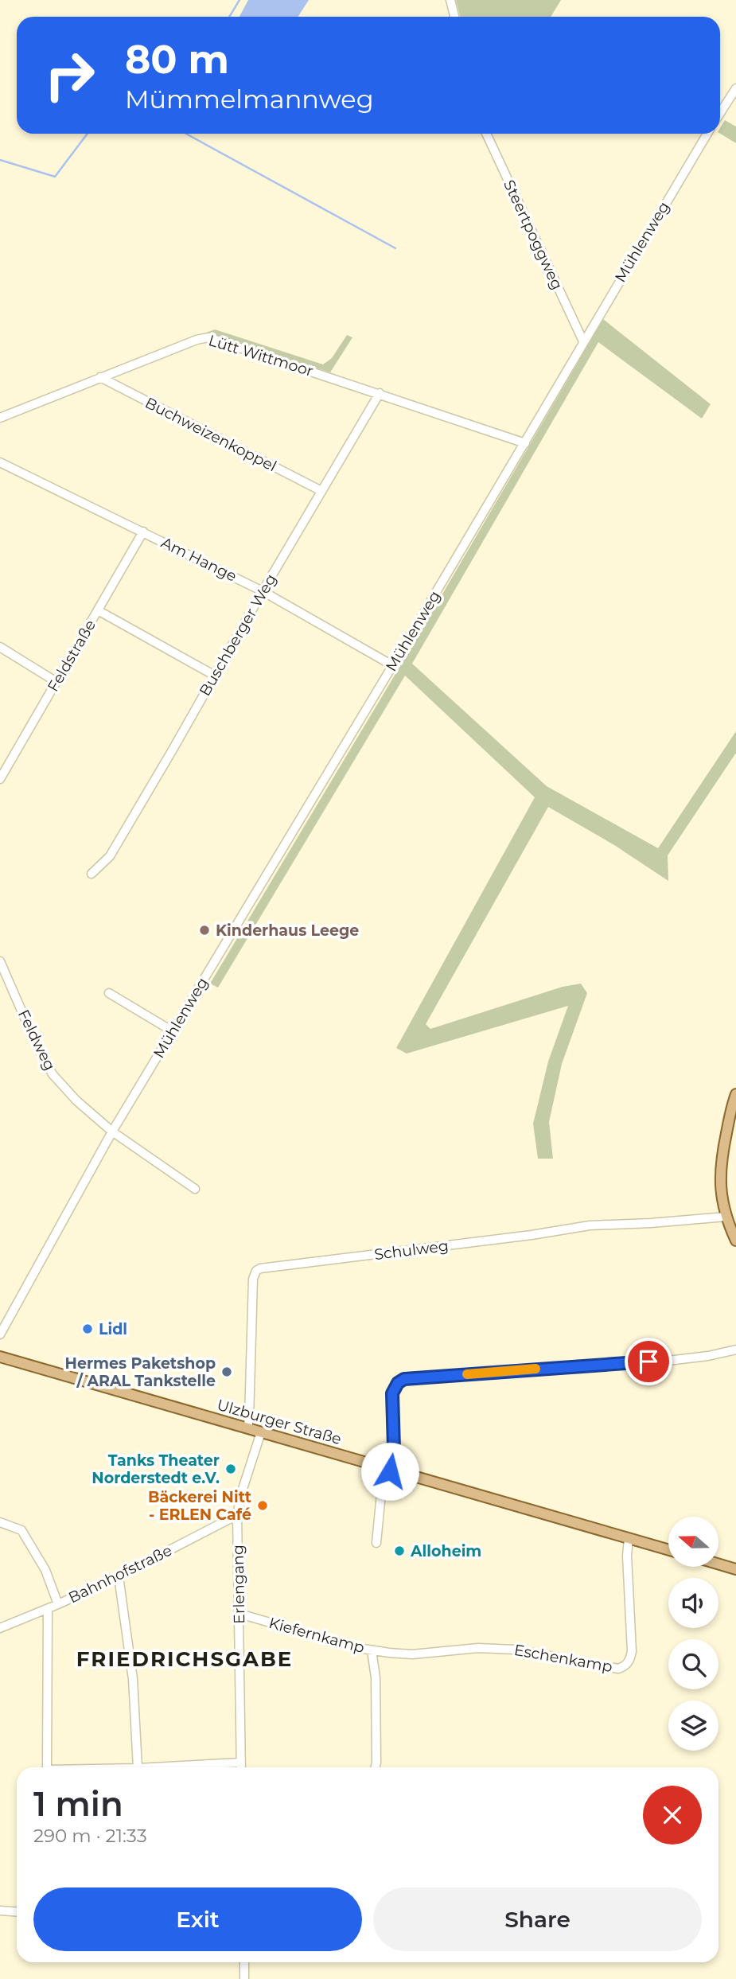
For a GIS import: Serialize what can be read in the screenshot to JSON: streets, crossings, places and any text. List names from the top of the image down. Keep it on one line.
{"streets":{"main road":["Ulzburger Straße"],"street":["Steertpoggweg","Mühlenweg","Lütt Wittmoor","Buchweizenkoppel","Am Hange","Buschberger Weg","Feldstraße","Feldweg","Schulweg","Bahnhofstraße","Erlengang","Kiefernkamp","Eschenkamp"]},"crossings":[["Steertpoggweg","Mühlenweg"],["Mühlenweg","Lütt Wittmoor"],["Mühlenweg","Am Hange"],["Mühlenweg","Feldweg"],["Lütt Wittmoor","Buchweizenkoppel"],["Lütt Wittmoor","Buschberger Weg"],["Buchweizenkoppel","Buschberger Weg"],["Am Hange","Buschberger Weg"],["Am Hange","Feldstraße"],["Schulweg","Ulzburger Straße"],["Ulzburger Straße","Erlengang"],["Ulzburger Straße","Eschenkamp"],["Bahnhofstraße","Erlengang"],["Erlengang","Kiefernkamp"],["Kiefernkamp","Eschenkamp"]],"districts":["FRIEDRICHSGABE"],"places":["Kinderhaus Leege","Lidl","Hermes Paketshop / ARAL Tankstelle","Tanks Theater Norderstedt e.V.","Bäckerei Nitt - ERLEN Café","Alloheim"],"north":"left","page":{"turn":["80 m","Mümmelmannweg"],"heading":["1 min","290 m · 21:33"],"buttons":["Exit","Share"]}}
